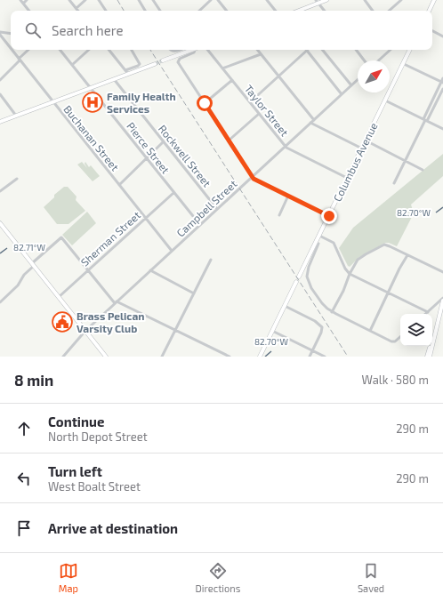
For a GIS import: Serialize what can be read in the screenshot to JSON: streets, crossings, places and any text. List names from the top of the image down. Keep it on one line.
{"streets":{"main road":["Columbus Avenue"],"street":["Taylor Street","Buchanan Street","Pierce Street","Rockwell Street","Campbell Street","Sherman Street"]},"crossings":[["Taylor Street","Columbus Avenue"],["Taylor Street","Campbell Street"],["Buchanan Street","Campbell Street"],["Buchanan Street","Sherman Street"],["Pierce Street","Campbell Street"],["Pierce Street","Sherman Street"],["Rockwell Street","Campbell Street"]],"places":{"hospital":["Family Health Services"],"public building":["Brass Pelican Varsity Club"]},"north":"top right","page":{"search":"Search here","heading":["8 min","Walk · 580 m"],"list":[["Continue","North Depot Street","290 m"],["Turn left","West Boalt Street","290 m"],"Arrive at destination"],"nav":["Map","Directions","Saved"]},"coordinates":["82.70°W","82.71°W"]}
